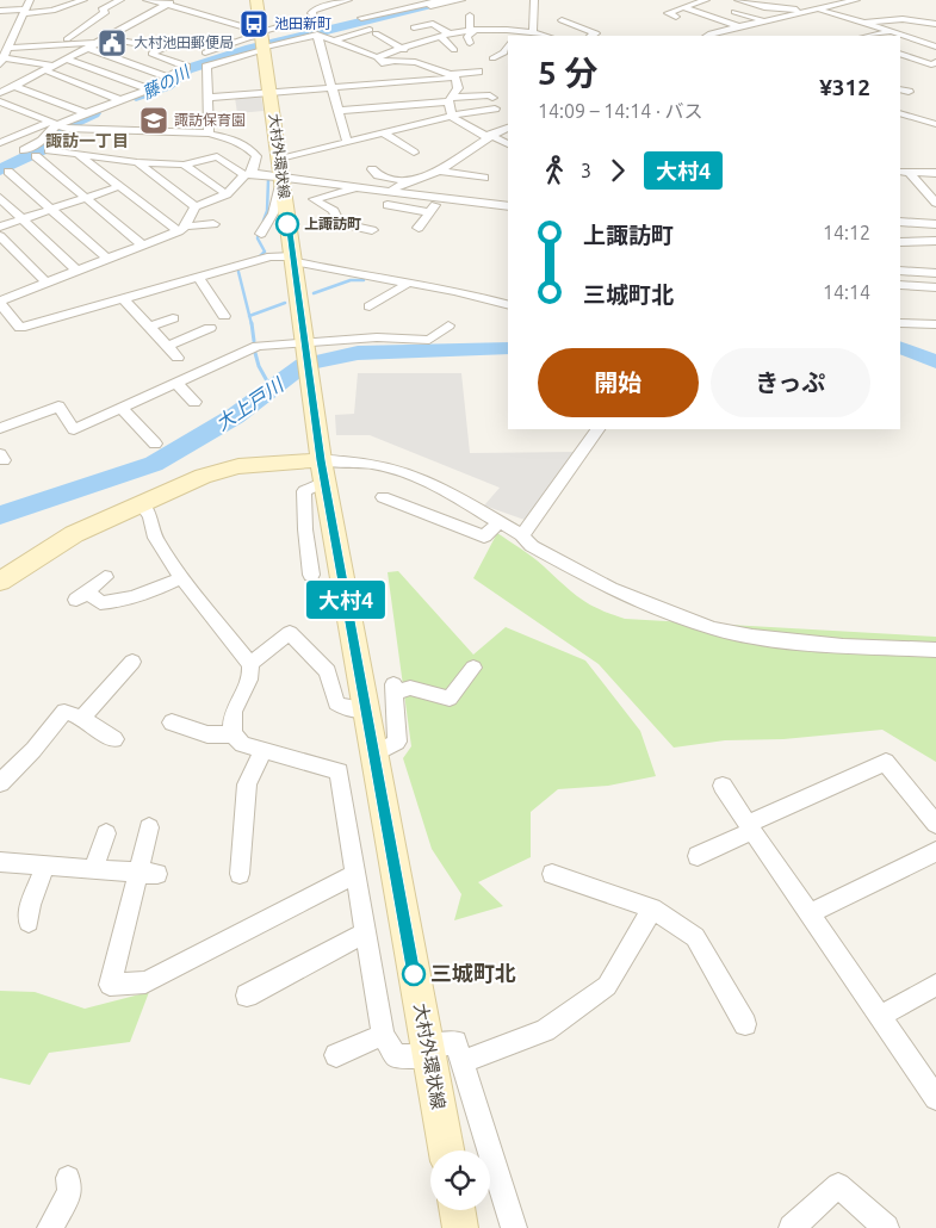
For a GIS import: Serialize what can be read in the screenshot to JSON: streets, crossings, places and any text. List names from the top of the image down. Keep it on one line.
{"streets":{"main road":["大村外環状線"]},"districts":["諏訪一丁目"],"water":["藤の川","大上戸川"],"places":{"bus stop":["池田新町"],"public building":["大村池田郵便局"],"school or university":["諏訪保育園"],"other":["上諏訪町","三城町北"]},"lines":["bus line 大村4"],"page":{"on_map":"大村4","heading":["5 分","14:09 – 14:14 · バス","¥312"],"legs":["3","大村4"],"list":[{"name":"上諏訪町","value":"14:12"},{"name":"三城町北","value":"14:14"}],"buttons":["開始","きっぷ"]}}
